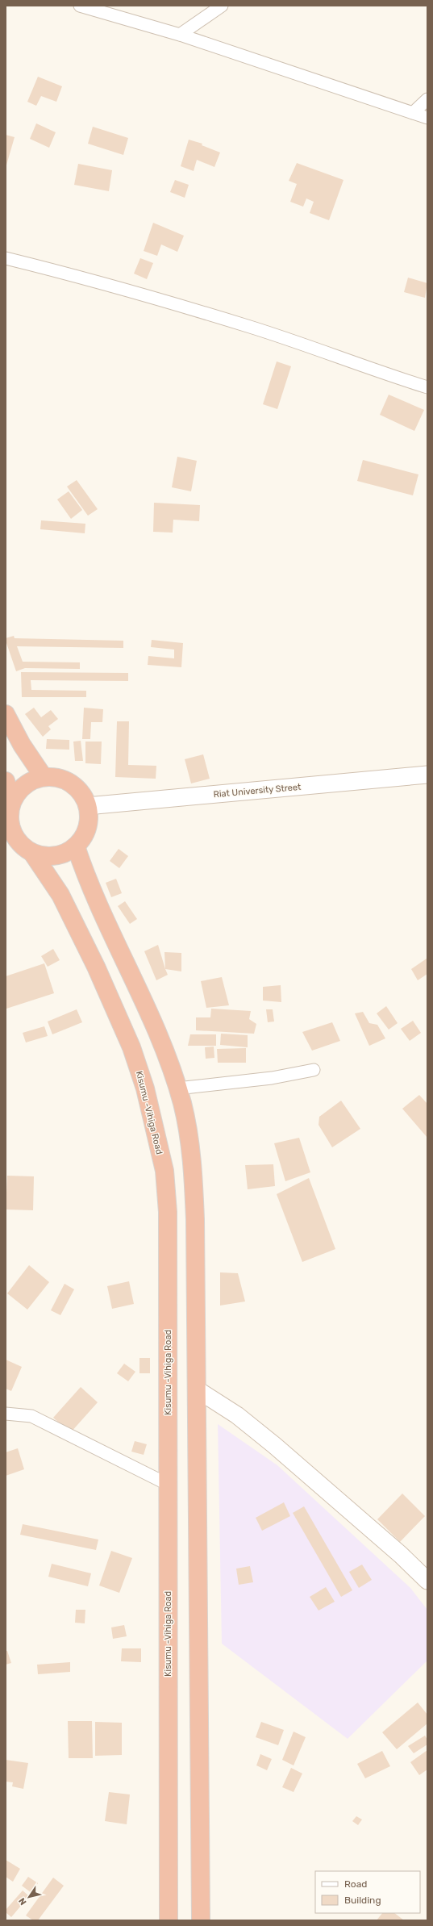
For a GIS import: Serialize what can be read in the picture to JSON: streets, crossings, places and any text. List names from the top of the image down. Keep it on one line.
{"streets":{"highway":["Kisumu -Vihiga Road"],"street":["Riat University Street"]},"crossings":[["Riat University Street","Kisumu -Vihiga Road"]],"legend":["Road","Building"],"north":"bottom left"}
